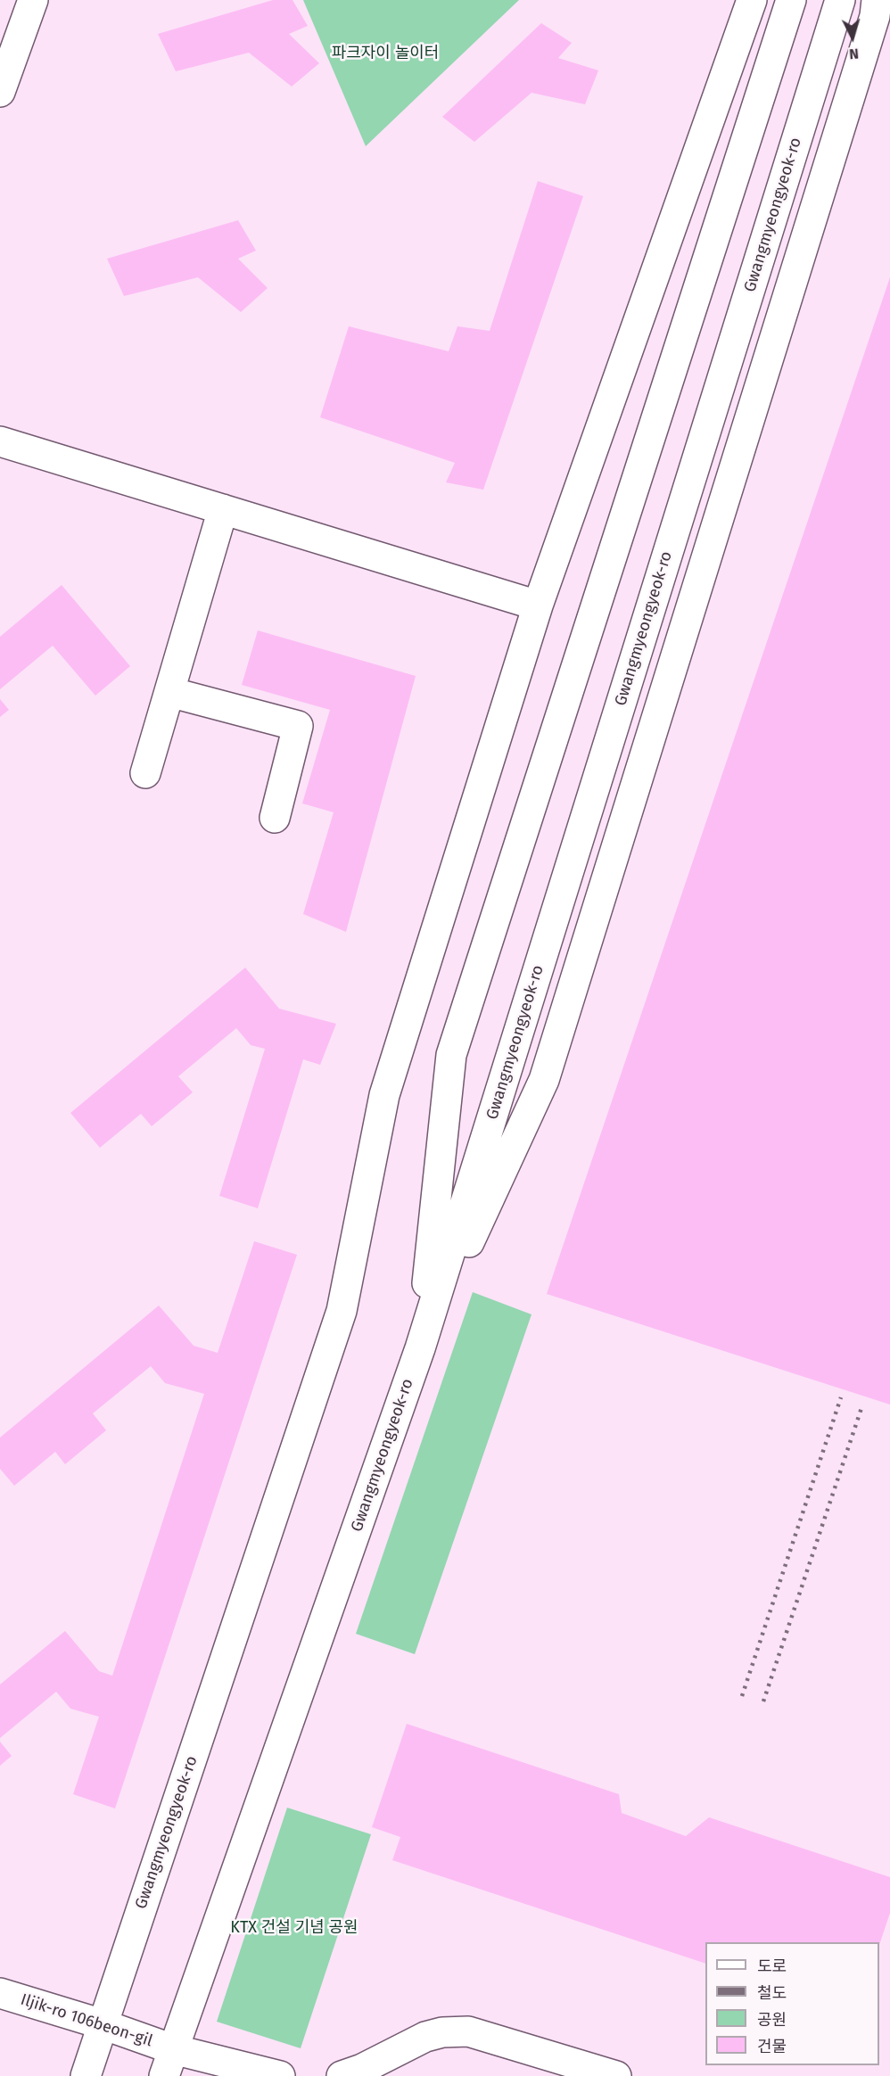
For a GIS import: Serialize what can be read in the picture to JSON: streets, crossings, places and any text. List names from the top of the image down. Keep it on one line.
{"streets":{"street":["Gwangmyeongyeok-ro","Iljik-ro 106beon-gil"]},"crossings":[["Gwangmyeongyeok-ro","Iljik-ro 106beon-gil"]],"parks":["파크자이 놀이터","KTX 건설 기념 공원"],"legend":["도로","철도","공원","건물"],"north":"bottom"}
